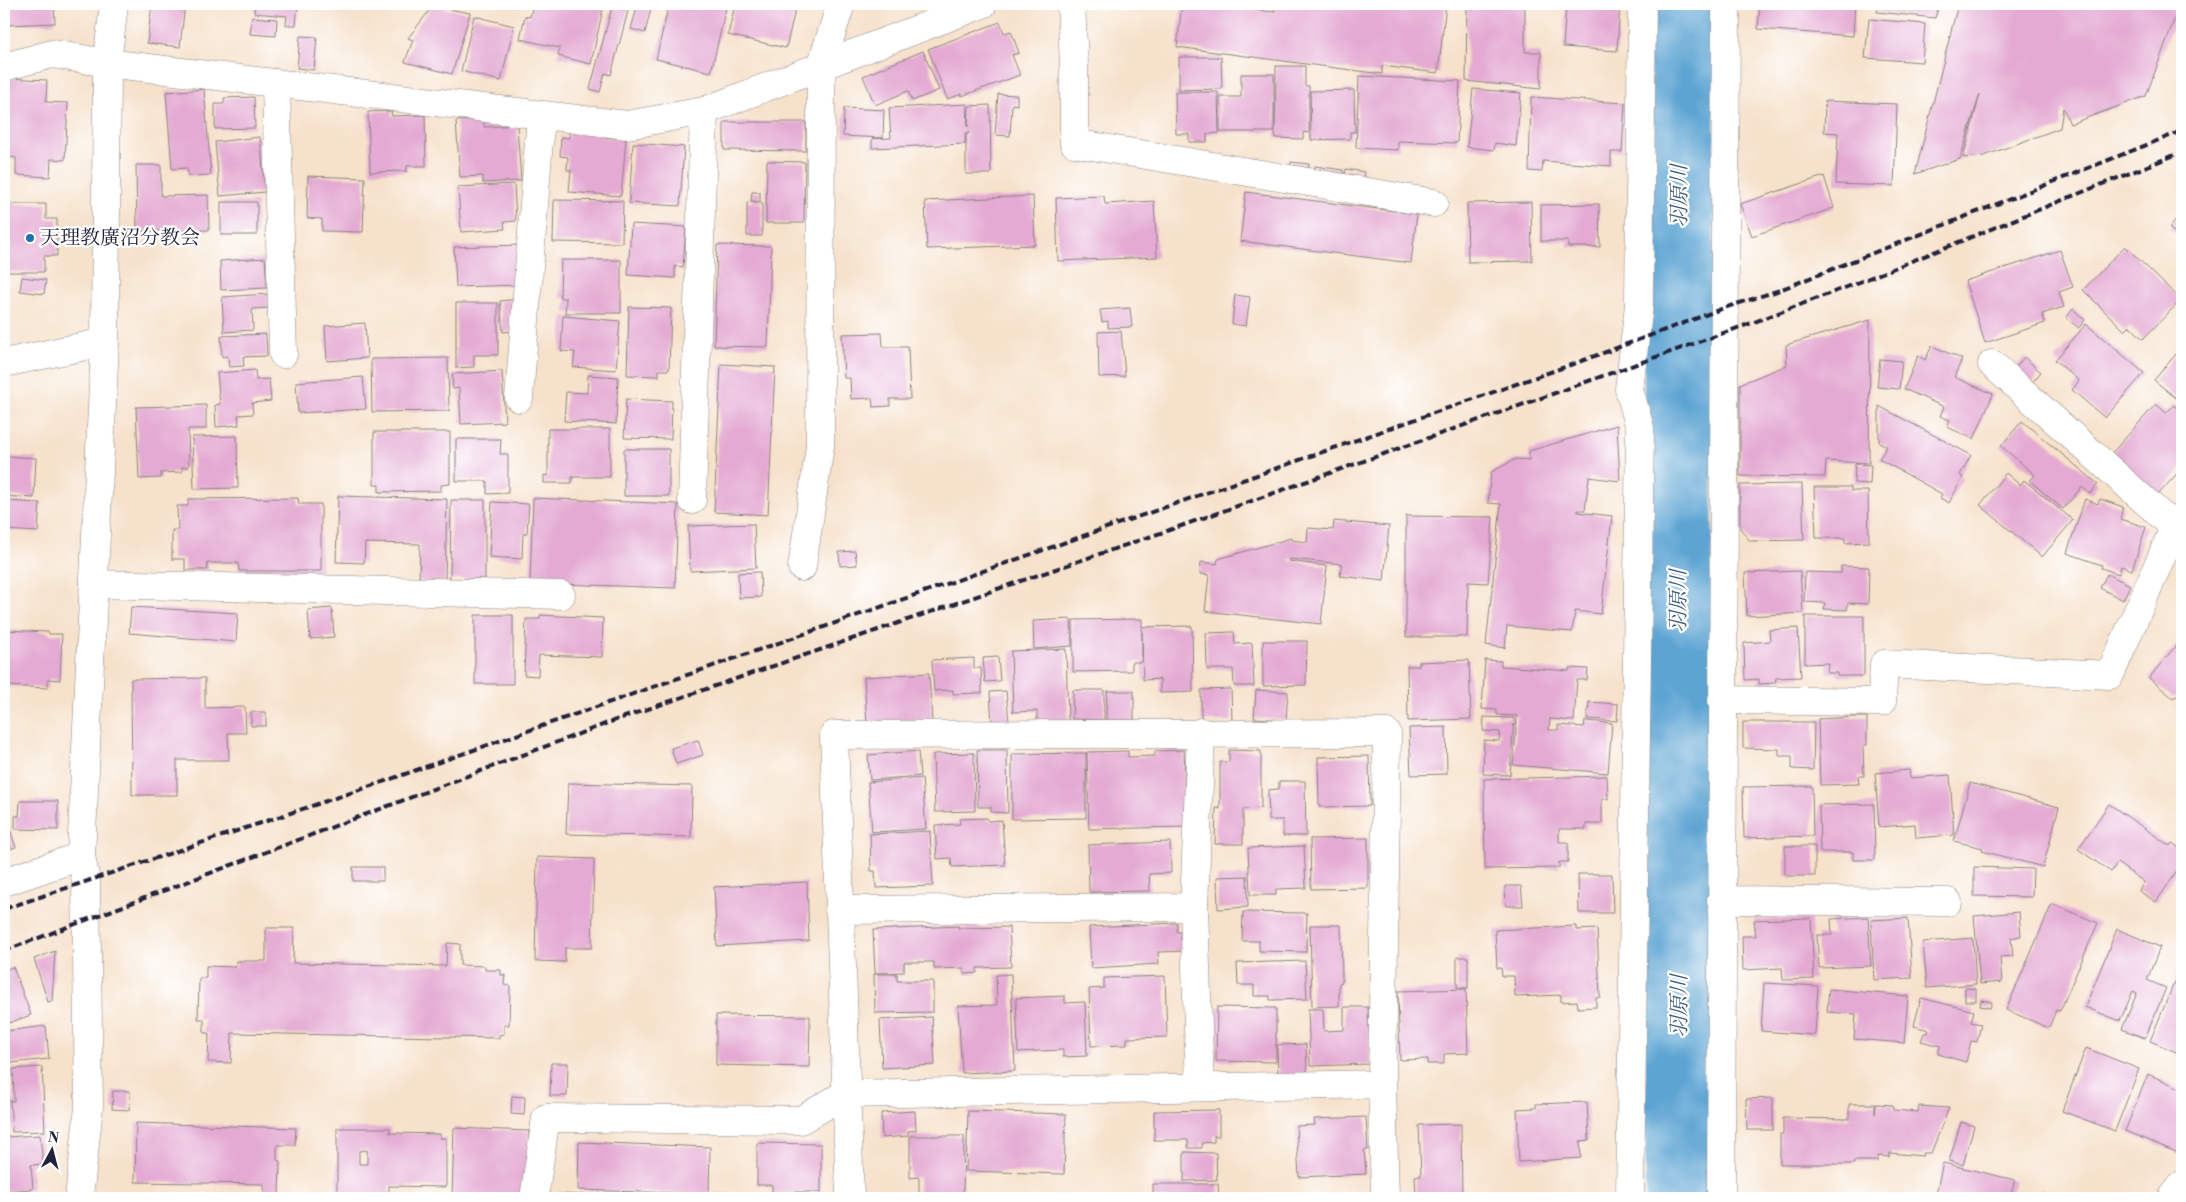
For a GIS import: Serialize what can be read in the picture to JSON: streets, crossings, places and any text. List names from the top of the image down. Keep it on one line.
{"water":["羽原川"],"places":["天理教廣沼分教会"],"north":"top"}
